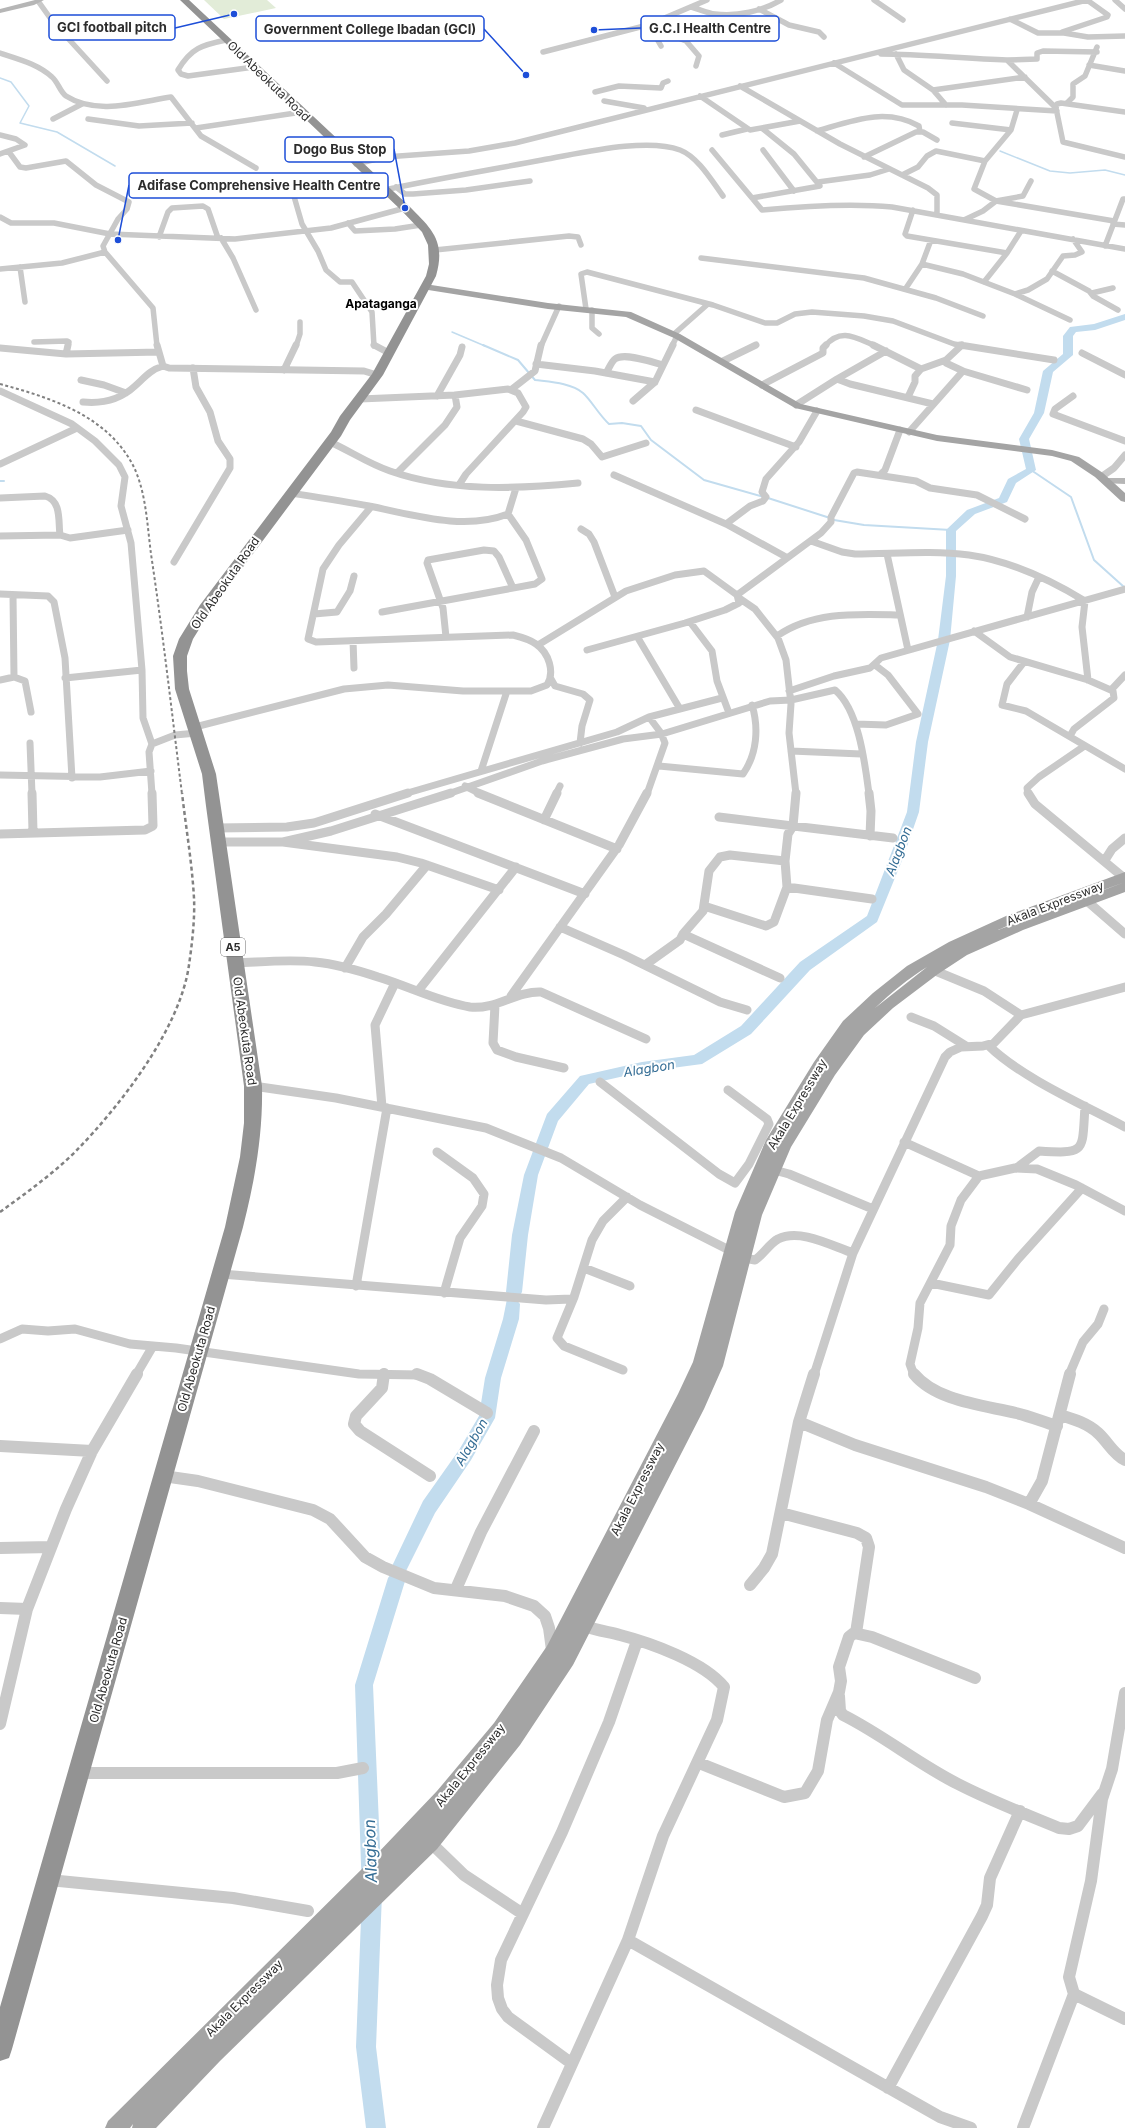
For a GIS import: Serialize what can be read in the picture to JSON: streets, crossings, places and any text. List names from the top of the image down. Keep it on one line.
{"streets":{"highway":["Old Abeokuta Road","A5"],"main road":["Akala Expressway"]},"districts":["Apataganga"],"water":["Alagbon"],"places":["GCI football pitch","G.C.I Health Centre","Government College Ibadan (GCI)","Dogo Bus Stop","Adifase Comprehensive Health Centre"]}
